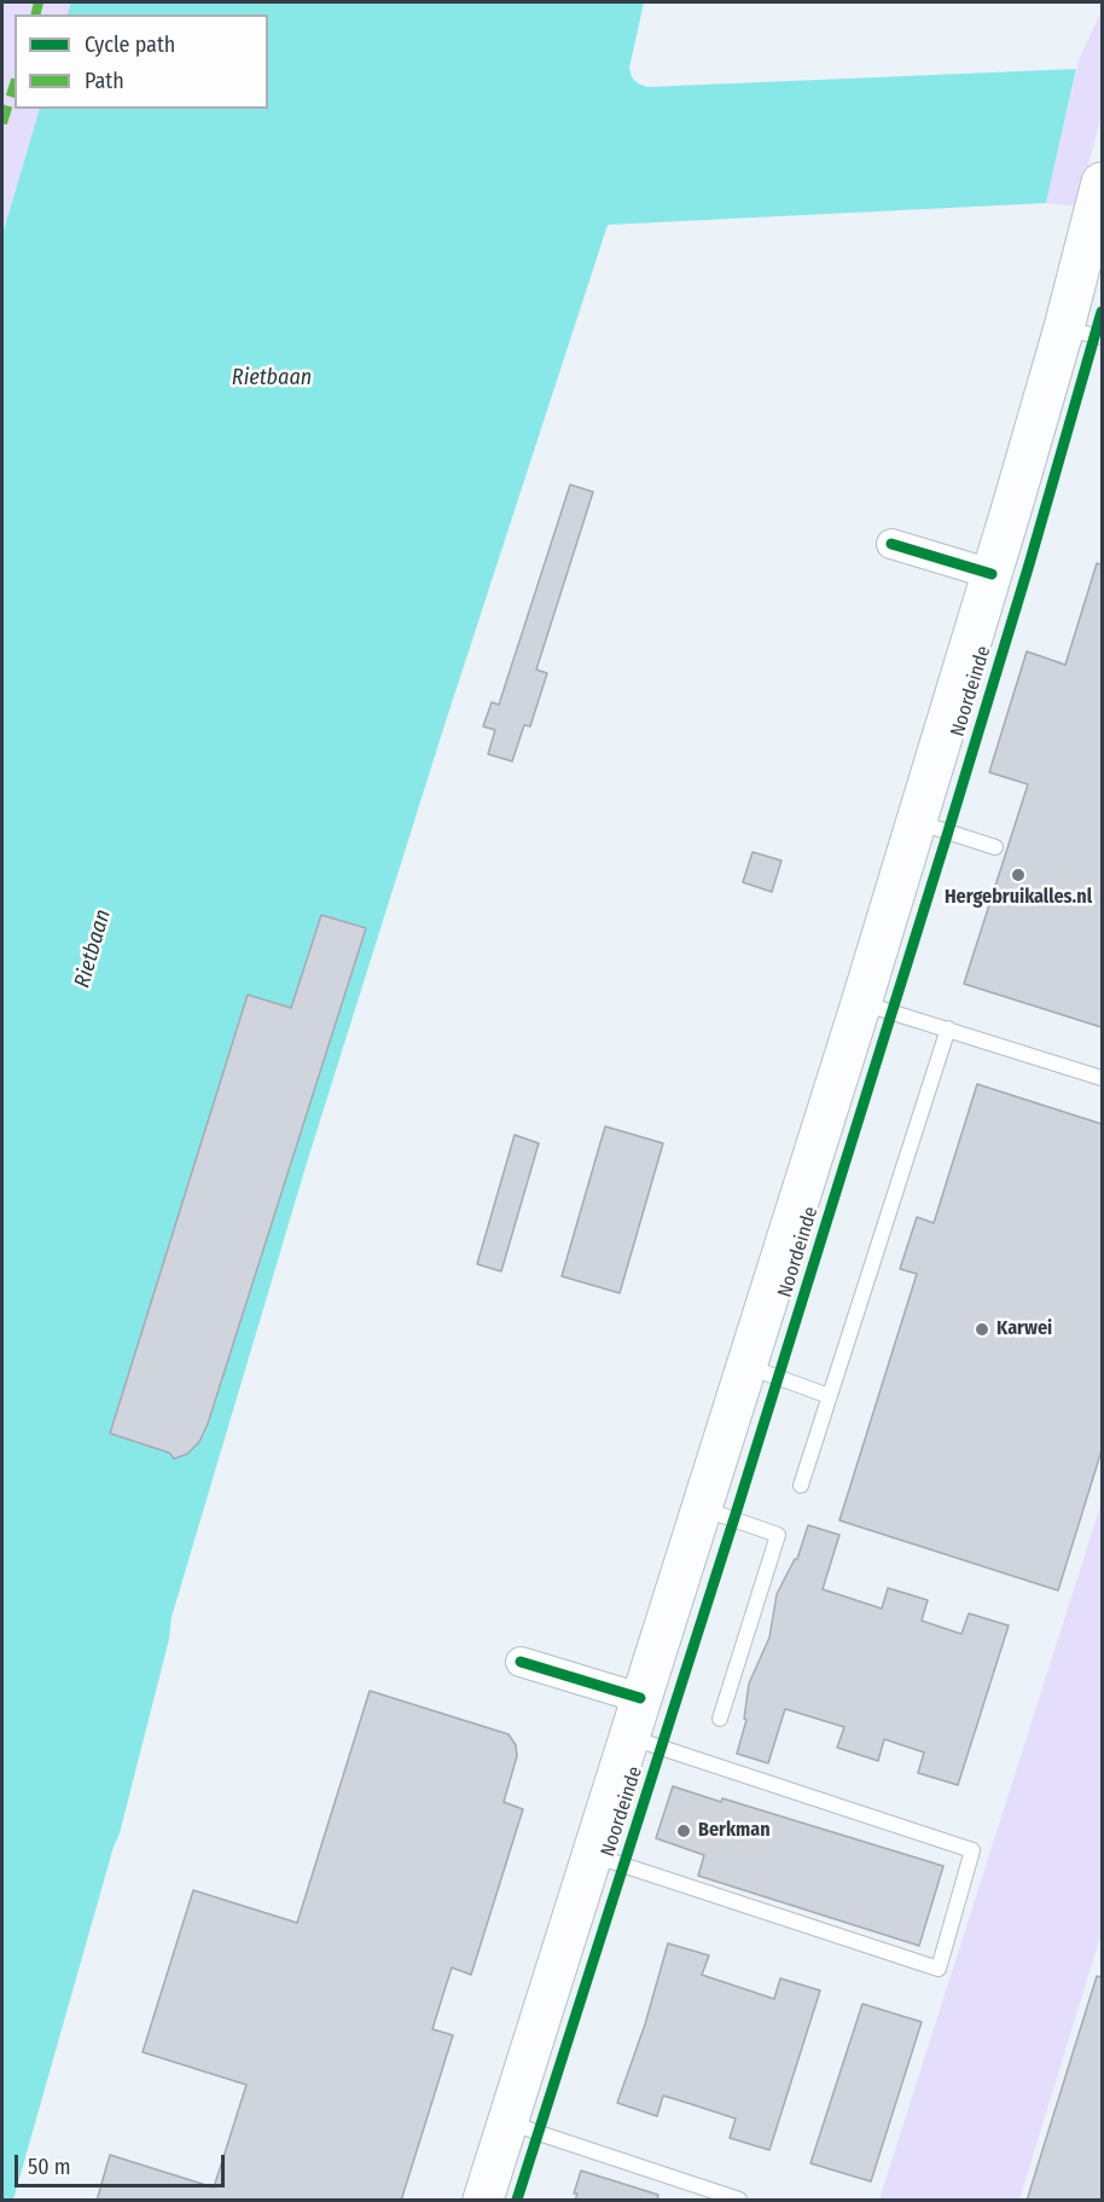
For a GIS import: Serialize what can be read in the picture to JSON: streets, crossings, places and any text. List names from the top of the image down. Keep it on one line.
{"streets":{"main road":["Noordeinde"]},"water":["Rietbaan"],"places":["Hergebruikalles.nl","Karwei","Berkman"],"legend":["Cycle path","Path"],"scale_bar":"50 m"}
